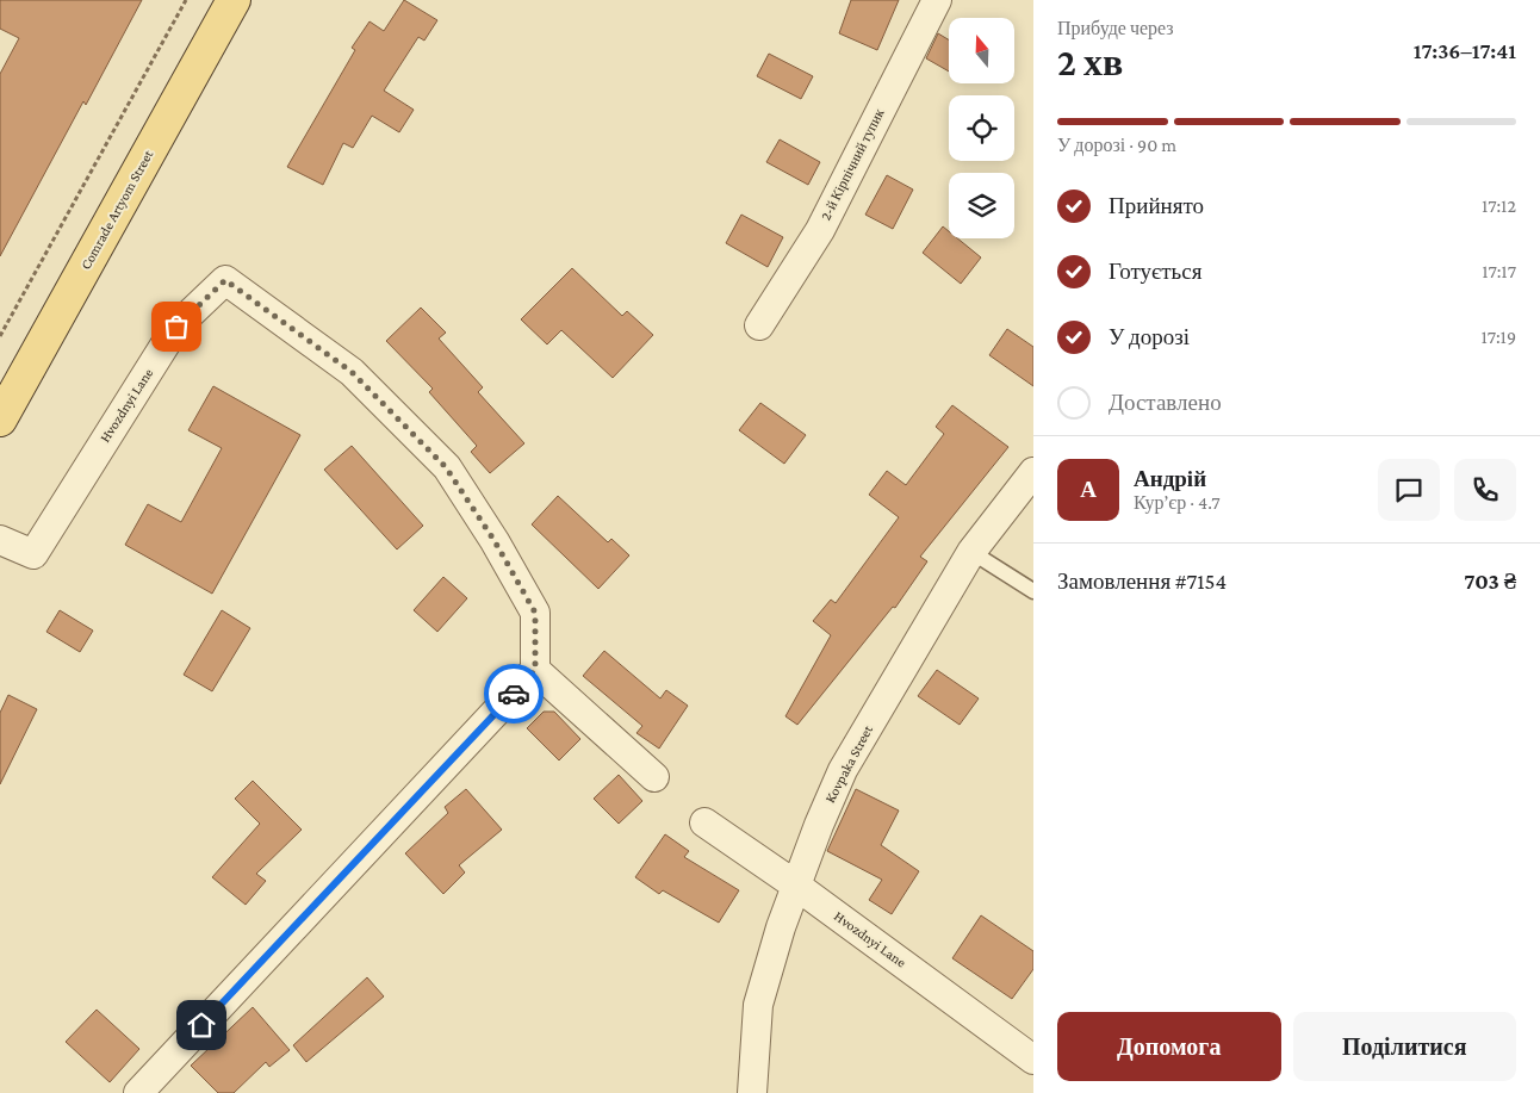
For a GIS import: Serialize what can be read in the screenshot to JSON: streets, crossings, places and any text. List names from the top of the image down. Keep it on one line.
{"streets":{"main road":["Comrade Artyom Street"],"street":["2-й Кірпічний тупик","Hvozdnyi Lane","Kovpaka Street"]},"crossings":[["Hvozdnyi Lane","Kovpaka Street"]],"north":"top","page":{"heading":["2 хв","Прибуде через","17:36–17:41"],"panel":["Андрій","Кур’єр · 4.7","Замовлення #7154","703 ₴"],"bar":"У дорозі · 90 m","list":[["Прийнято","17:12"],["Готується","17:17"],["У дорозі","17:19"],"Доставлено"],"round":"А","buttons":["Допомога","Поділитися"]}}
